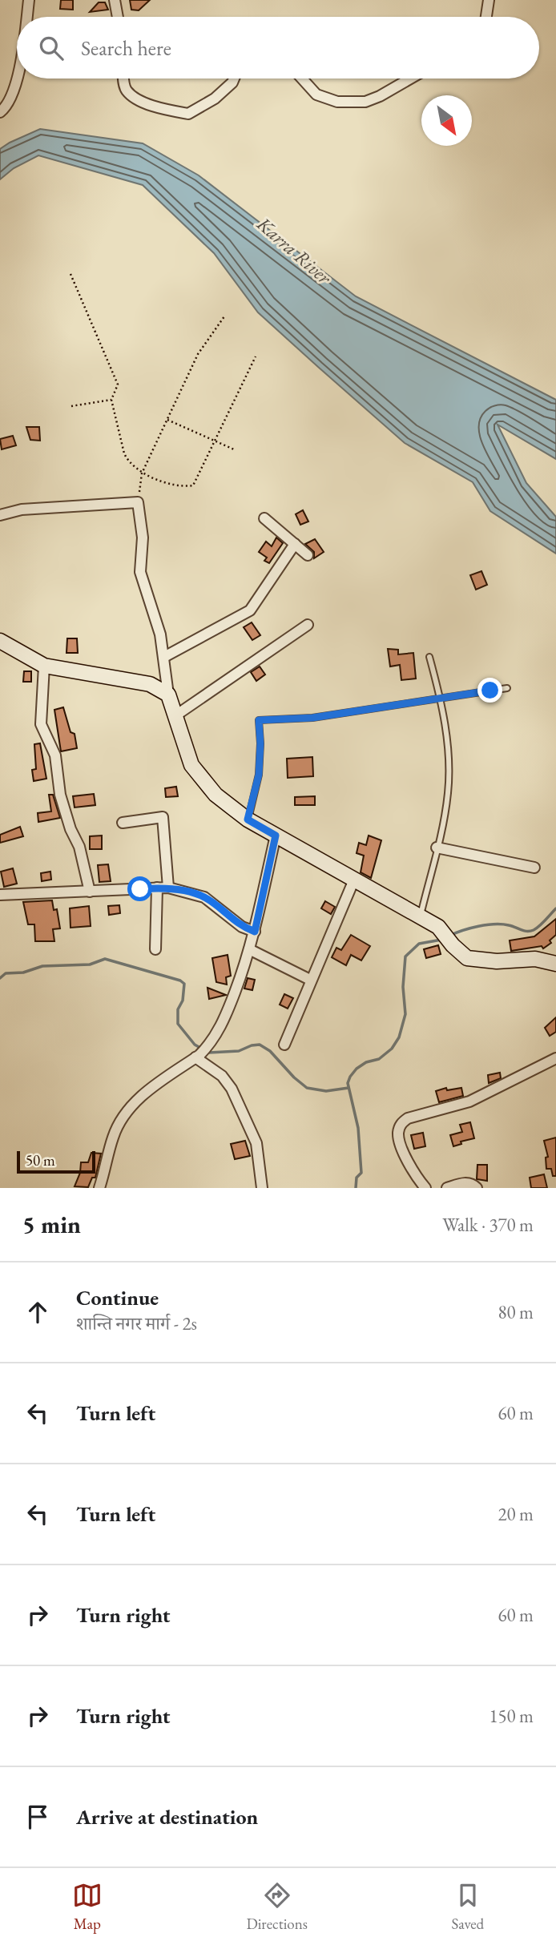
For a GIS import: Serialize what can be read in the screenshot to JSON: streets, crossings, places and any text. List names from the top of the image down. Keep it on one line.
{"water":["Karra River"],"scale_bar":"50 m","north":"bottom right","page":{"search":"Search here","scale":"50 m","heading":["5 min","Walk · 370 m"],"list":[["Continue","शान्ति नगर मार्ग - 2s","80 m"],["Turn left","60 m"],["Turn left","20 m"],["Turn right","60 m"],["Turn right","150 m"],"Arrive at destination"],"nav":["Map","Directions","Saved"]}}
